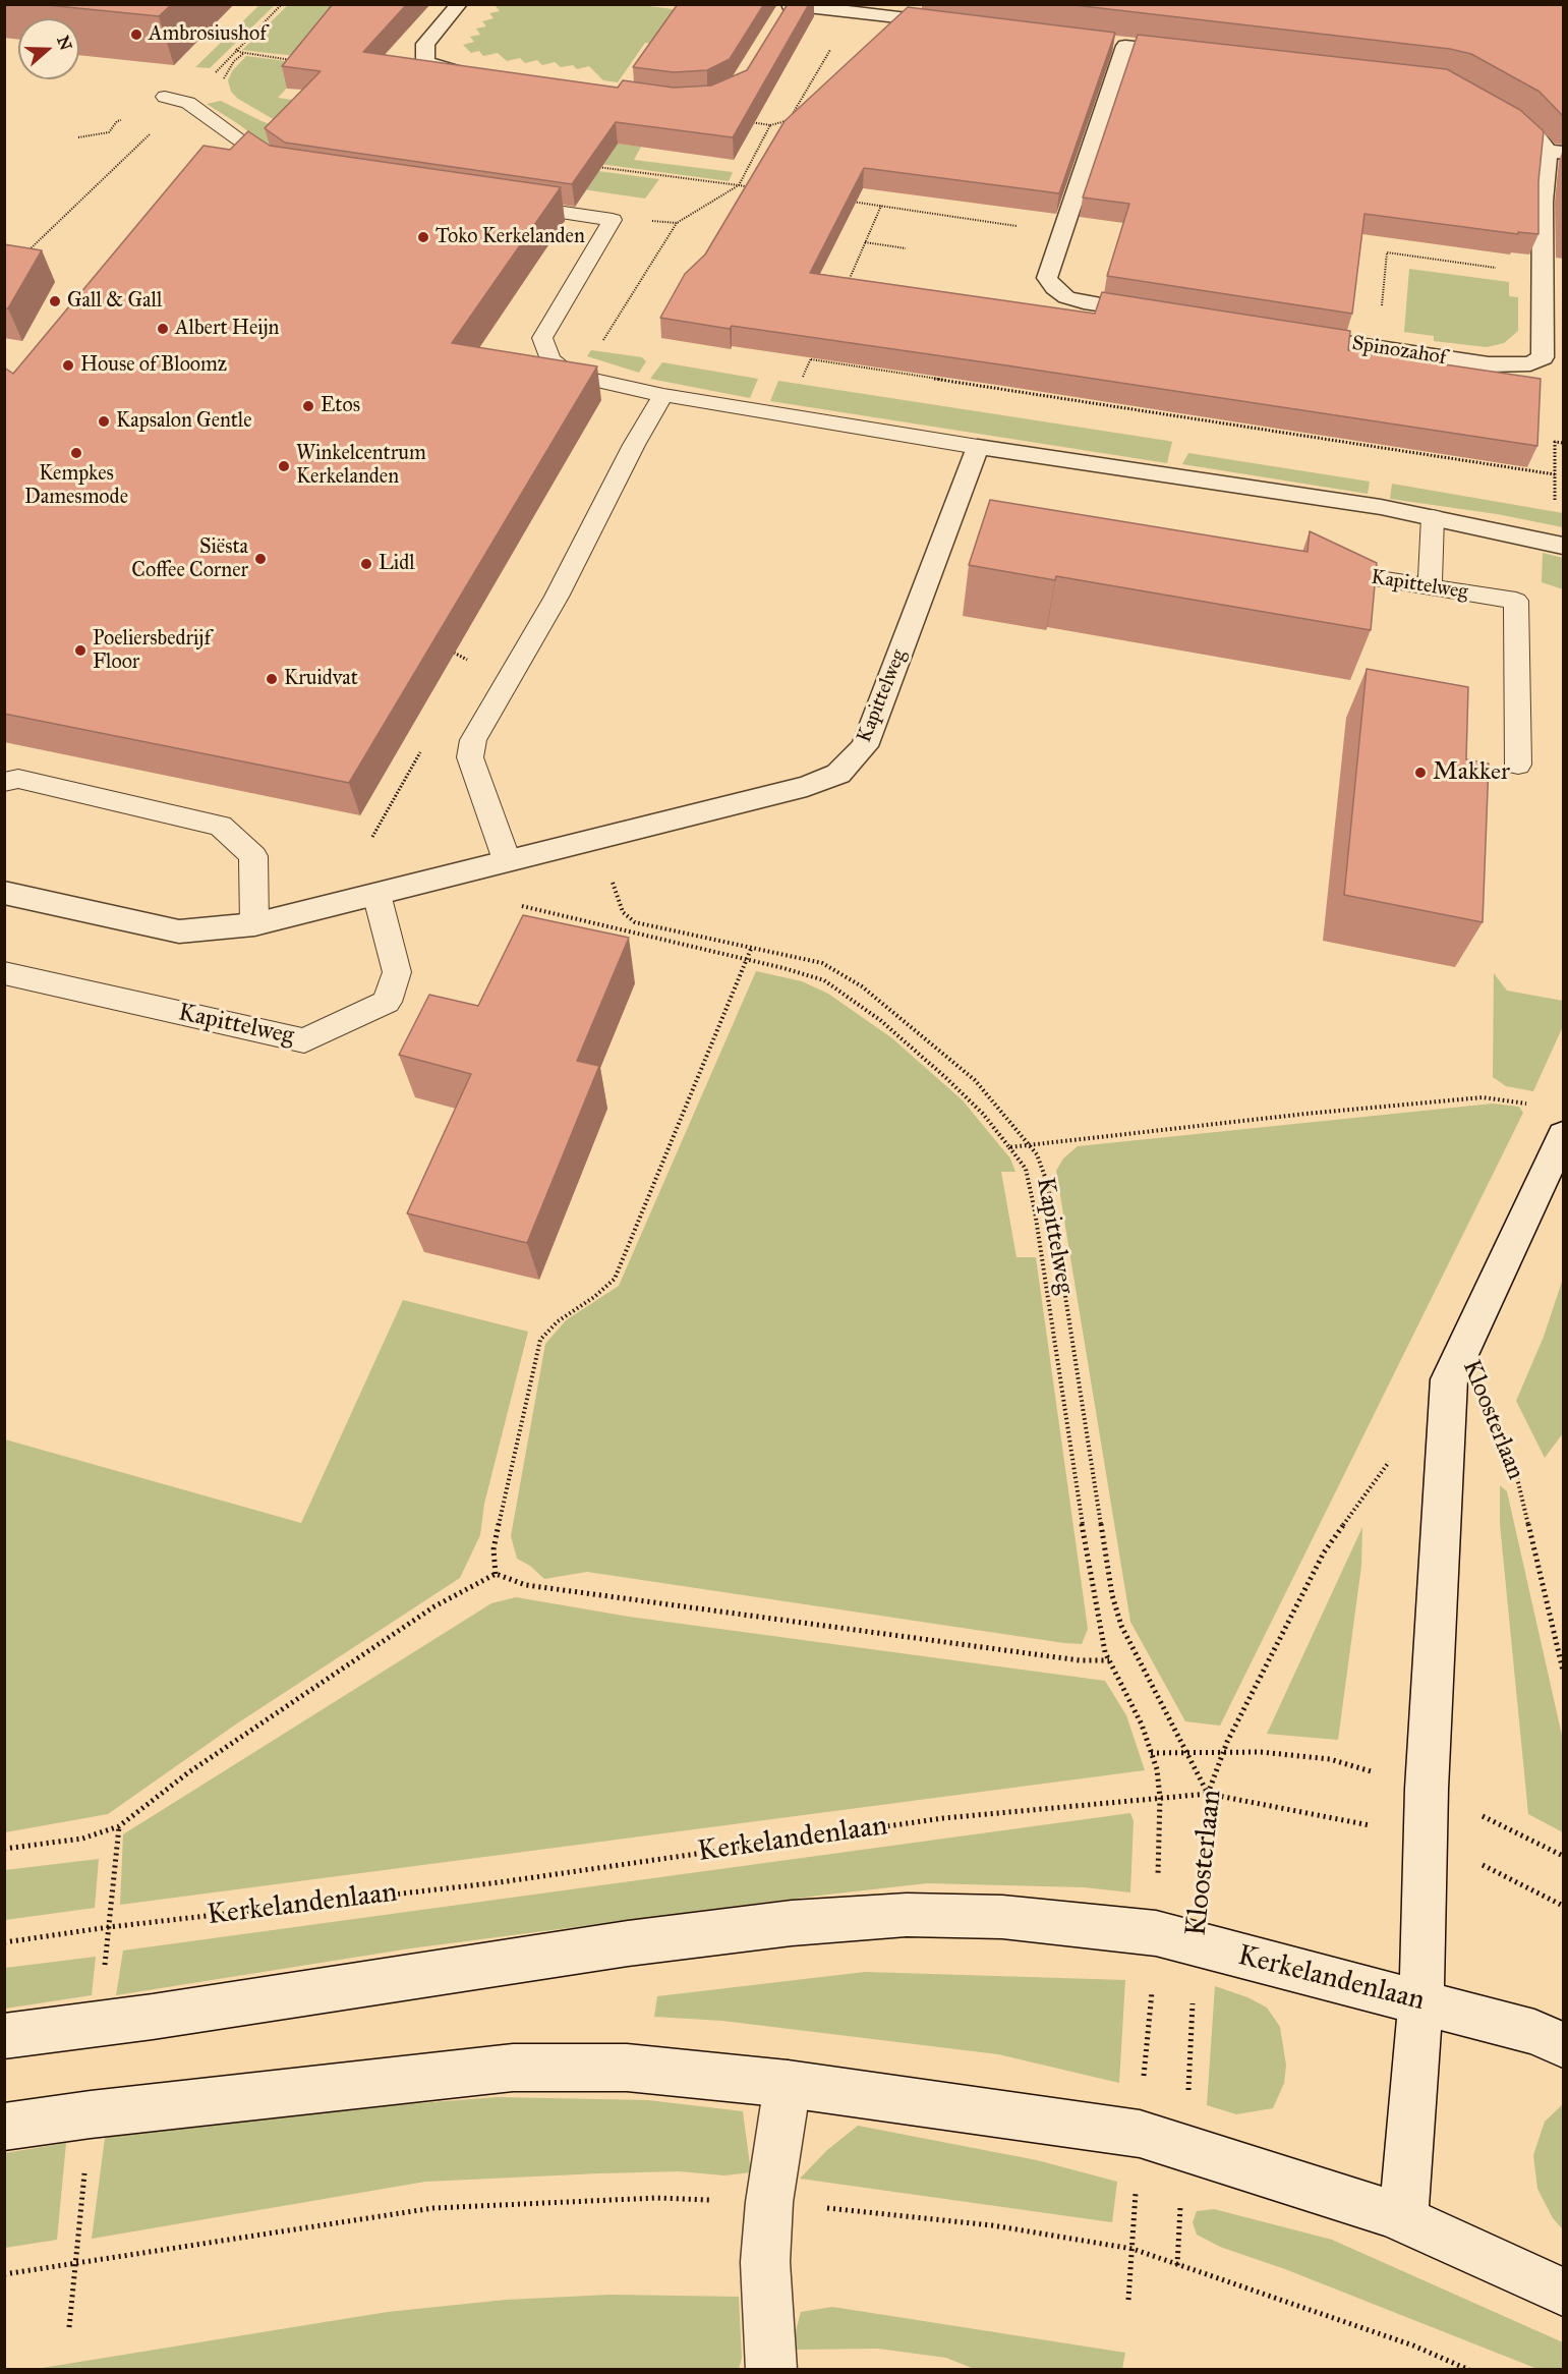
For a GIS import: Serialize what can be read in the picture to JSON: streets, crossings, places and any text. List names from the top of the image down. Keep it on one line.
{"streets":{"street":["Spinozahof","Kapittelweg","Kloosterlaan","Kerkelandenlaan"]},"crossings":[["Kapittelweg","Kloosterlaan"],["Kapittelweg","Kerkelandenlaan"],["Kloosterlaan","Kerkelandenlaan"]],"places":["Ambrosiushof","Toko Kerkelanden","Gall & Gall","Albert Heijn","House of Bloomz","Etos","Kapsalon Gentle","Kempkes Damesmode","Winkelcentrum Kerkelanden","Siësta Coffee Corner","Lidl","Poeliersbedrijf Floor","Kruidvat","Makker"],"north":"right"}
